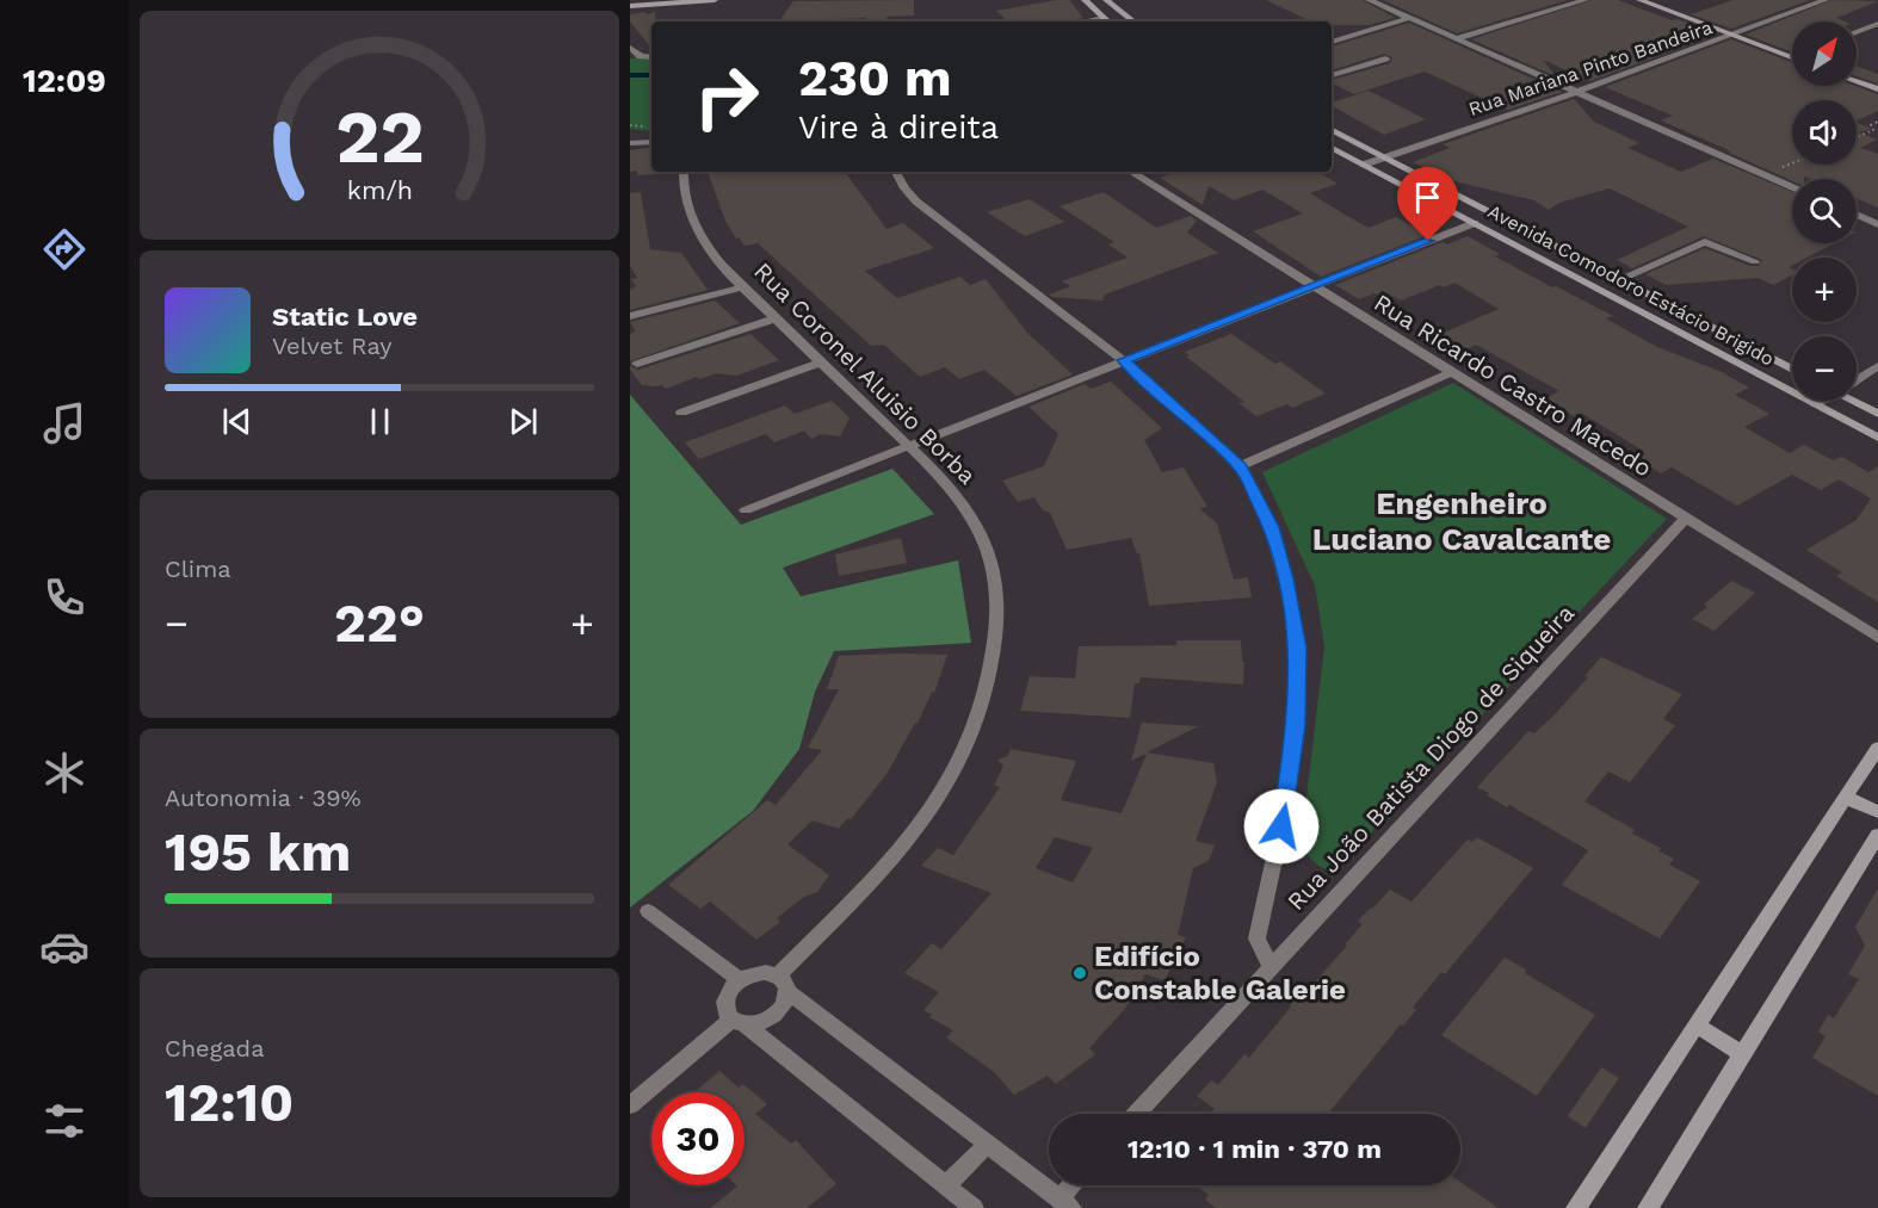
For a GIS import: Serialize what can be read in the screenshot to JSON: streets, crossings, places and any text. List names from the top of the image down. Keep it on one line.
{"streets":{"main road":["Avenida Comodoro Estácio Brigido"],"street":["Rua Mariana Pinto Bandeira","Rua Coronel Aluisio Borba","Rua Ricardo Castro Macedo","Rua João Batista Diogo de Siqueira"]},"crossings":[["Rua Mariana Pinto Bandeira","Avenida Comodoro Estácio Brigido"],["Rua Ricardo Castro Macedo","Rua João Batista Diogo de Siqueira"]],"districts":["Engenheiro Luciano Cavalcante"],"places":["Edifício Constable Galerie"],"north":"top right","page":{"tabs":"12:09","map_buttons":["+","−"],"turn":["230 m","Vire à direita"],"song":["Static Love","Velvet Ray"],"tile":["Clima",["Autonomia · 39%","195 km"],["Chegada","12:10"]],"heat":["−","22°","+"],"limit":"30","trip":"12:10 · 1 min · 370 m","gauge":["22","km/h"]}}
